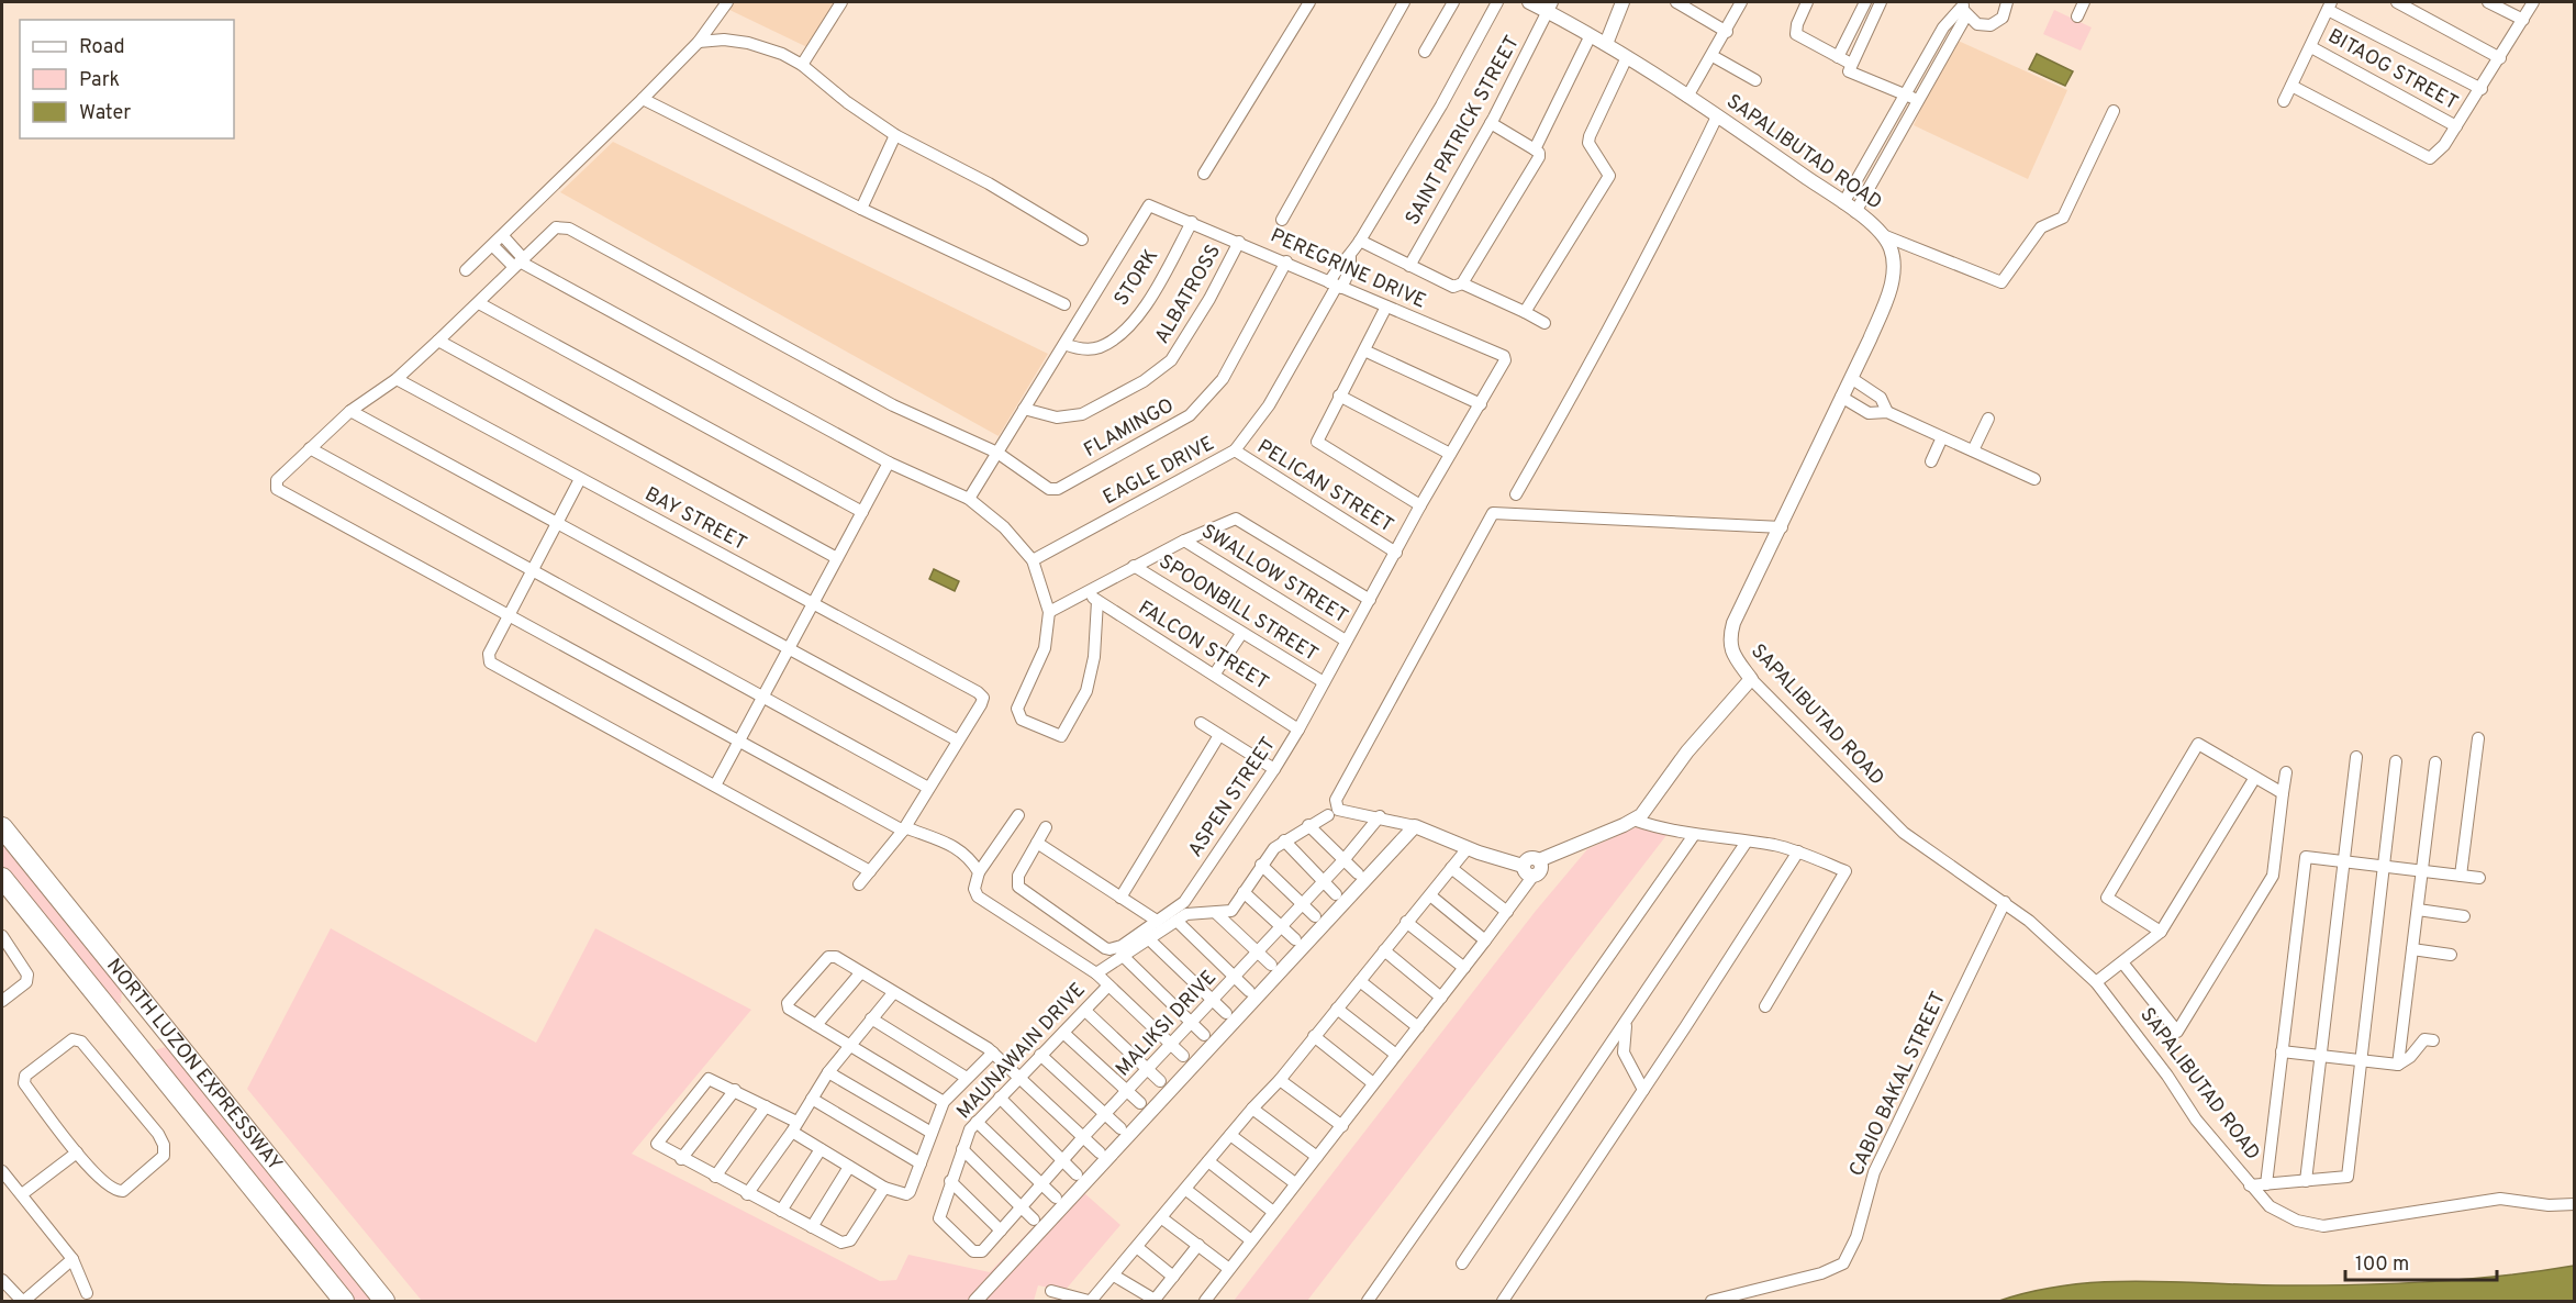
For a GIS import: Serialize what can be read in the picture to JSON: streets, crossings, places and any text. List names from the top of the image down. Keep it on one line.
{"streets":{"highway":["NORTH LUZON EXPRESSWAY"],"street":["BITAOG STREET","SAINT PATRICK STREET","SAPALIBUTAD ROAD","PEREGRINE DRIVE","STORK","ALBATROSS","FLAMINGO","EAGLE DRIVE","PELICAN STREET","BAY STREET","SWALLOW STREET","SPOONBILL STREET","FALCON STREET","ASPEN STREET","MALIKSI DRIVE","MAUNAWAIN DRIVE","CABIO BAKAL STREET"]},"crossings":[["SAINT PATRICK STREET","SAPALIBUTAD ROAD"],["SAPALIBUTAD ROAD","CABIO BAKAL STREET"],["PEREGRINE DRIVE","STORK"],["PEREGRINE DRIVE","ALBATROSS"],["PEREGRINE DRIVE","FLAMINGO"],["PEREGRINE DRIVE","EAGLE DRIVE"],["PEREGRINE DRIVE","PELICAN STREET"],["PEREGRINE DRIVE","SWALLOW STREET"],["PEREGRINE DRIVE","SPOONBILL STREET"],["PEREGRINE DRIVE","ASPEN STREET"],["FLAMINGO","BAY STREET"],["EAGLE DRIVE","PELICAN STREET"],["SPOONBILL STREET","ASPEN STREET"],["FALCON STREET","ASPEN STREET"],["MALIKSI DRIVE","MAUNAWAIN DRIVE"]],"legend":["Road","Park","Water"],"scale_bar":"100 m"}
